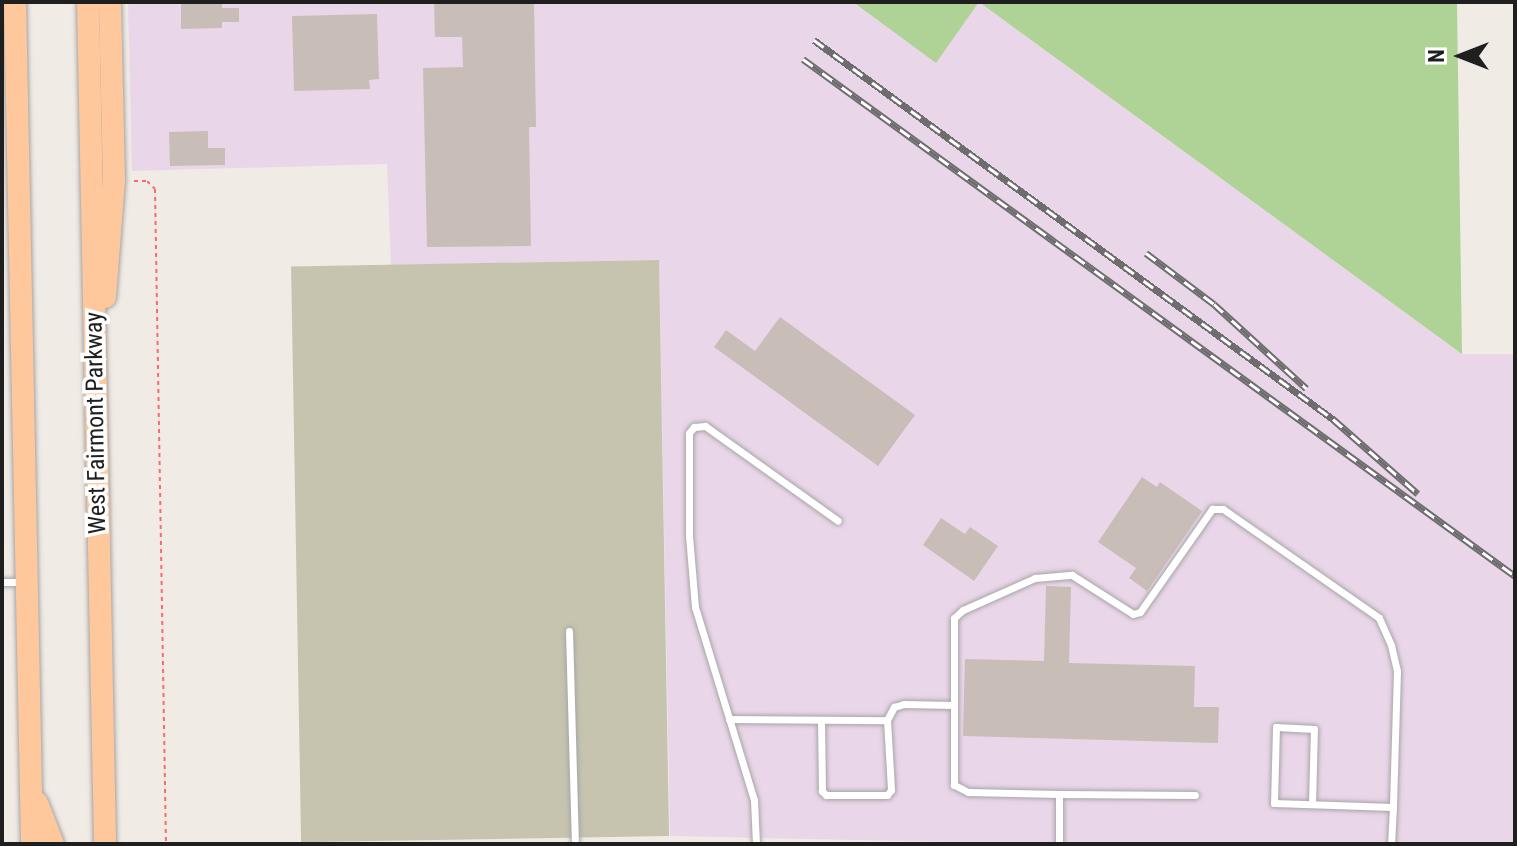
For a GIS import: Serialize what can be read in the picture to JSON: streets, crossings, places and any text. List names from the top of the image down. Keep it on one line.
{"streets":{"main road":["West Fairmont Parkway"]},"north":"left"}
